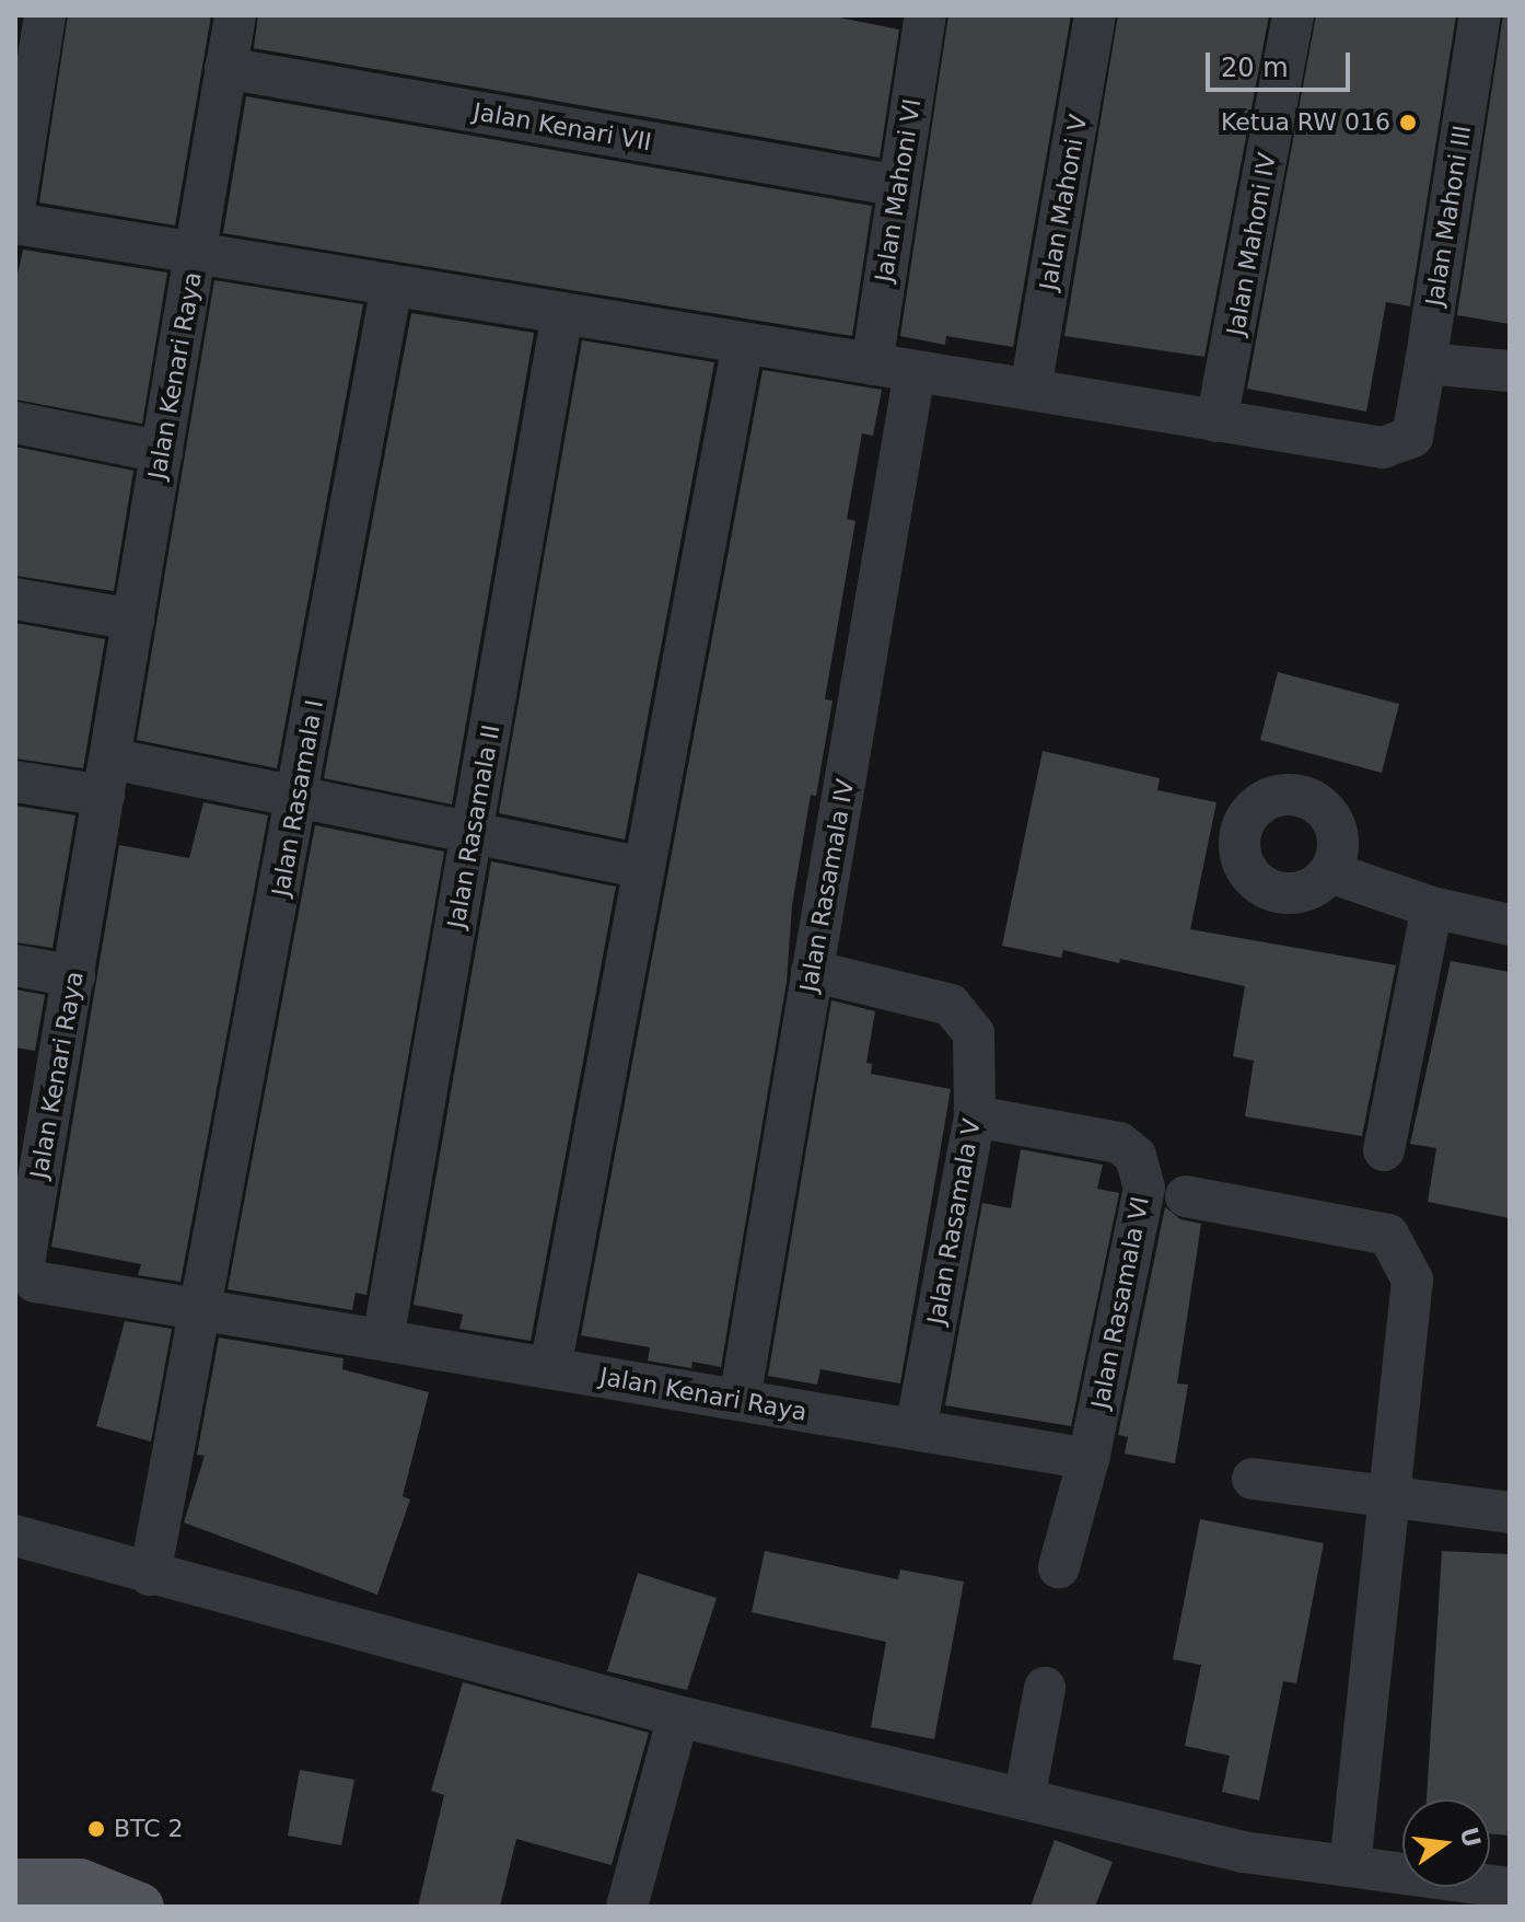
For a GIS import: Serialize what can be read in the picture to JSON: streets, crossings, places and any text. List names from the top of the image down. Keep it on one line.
{"streets":{"street":["Jalan Kenari VII","Jalan Mahoni VI","Jalan Mahoni V","Jalan Mahoni III","Jalan Mahoni IV","Jalan Kenari Raya","Jalan Rasamala I","Jalan Rasamala II","Jalan Rasamala IV","Jalan Rasamala V","Jalan Rasamala VI"]},"crossings":[["Jalan Kenari VII","Jalan Mahoni VI"],["Jalan Kenari VII","Jalan Kenari Raya"],["Jalan Mahoni III","Jalan Mahoni IV"],["Jalan Kenari Raya","Jalan Rasamala I"],["Jalan Kenari Raya","Jalan Rasamala II"],["Jalan Kenari Raya","Jalan Rasamala IV"],["Jalan Kenari Raya","Jalan Rasamala V"],["Jalan Kenari Raya","Jalan Rasamala VI"],["Jalan Rasamala IV","Jalan Rasamala V"],["Jalan Rasamala V","Jalan Rasamala VI"]],"places":["Ketua RW 016","BTC 2"],"scale_bar":"20 m","north":"right"}
